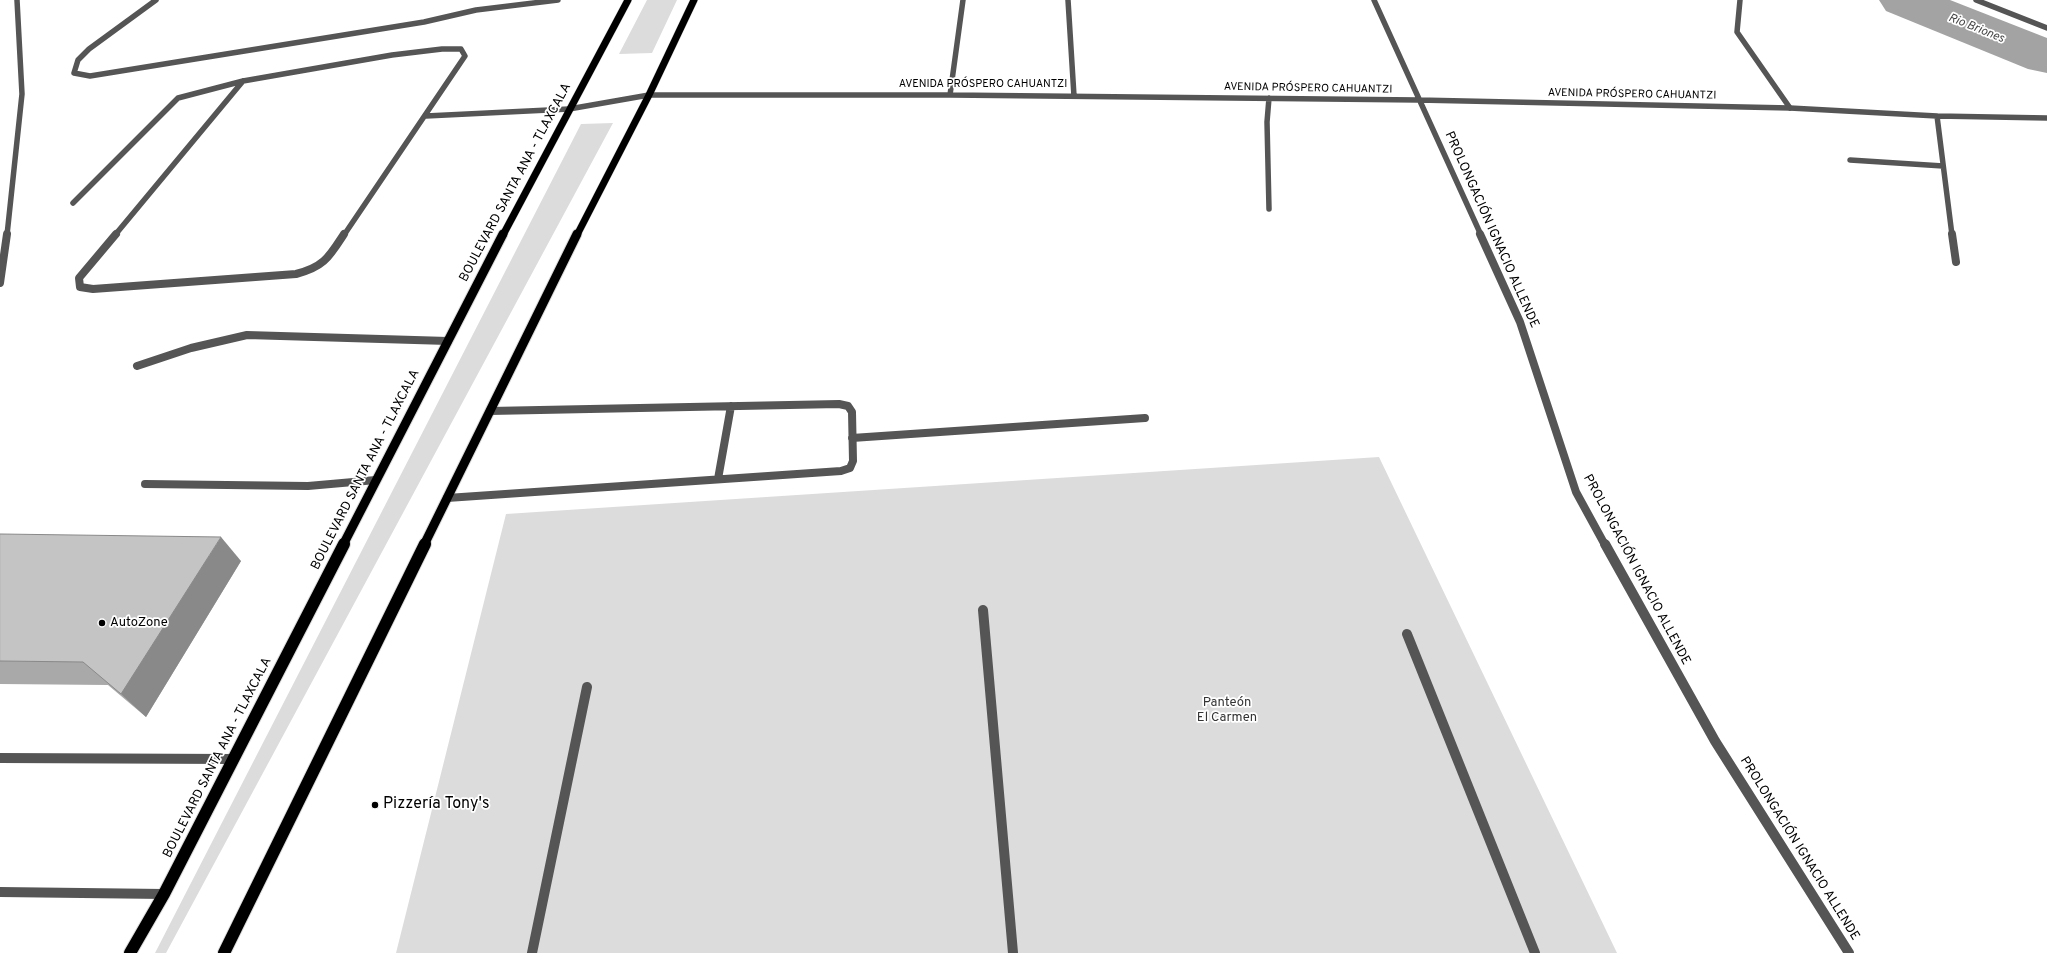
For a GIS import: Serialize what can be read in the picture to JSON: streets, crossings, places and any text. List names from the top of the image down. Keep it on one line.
{"streets":{"main road":["BOULEVARD SANTA ANA - TLAXCALA"],"street":["AVENIDA PRÓSPERO CAHUANTZI","PROLONGACIÓN IGNACIO ALLENDE"]},"crossings":[["AVENIDA PRÓSPERO CAHUANTZI","BOULEVARD SANTA ANA - TLAXCALA"],["AVENIDA PRÓSPERO CAHUANTZI","PROLONGACIÓN IGNACIO ALLENDE"]],"water":["Rio Briones"],"parks":["Panteón El Carmen"],"places":["AutoZone","Pizzería Tony's"]}
